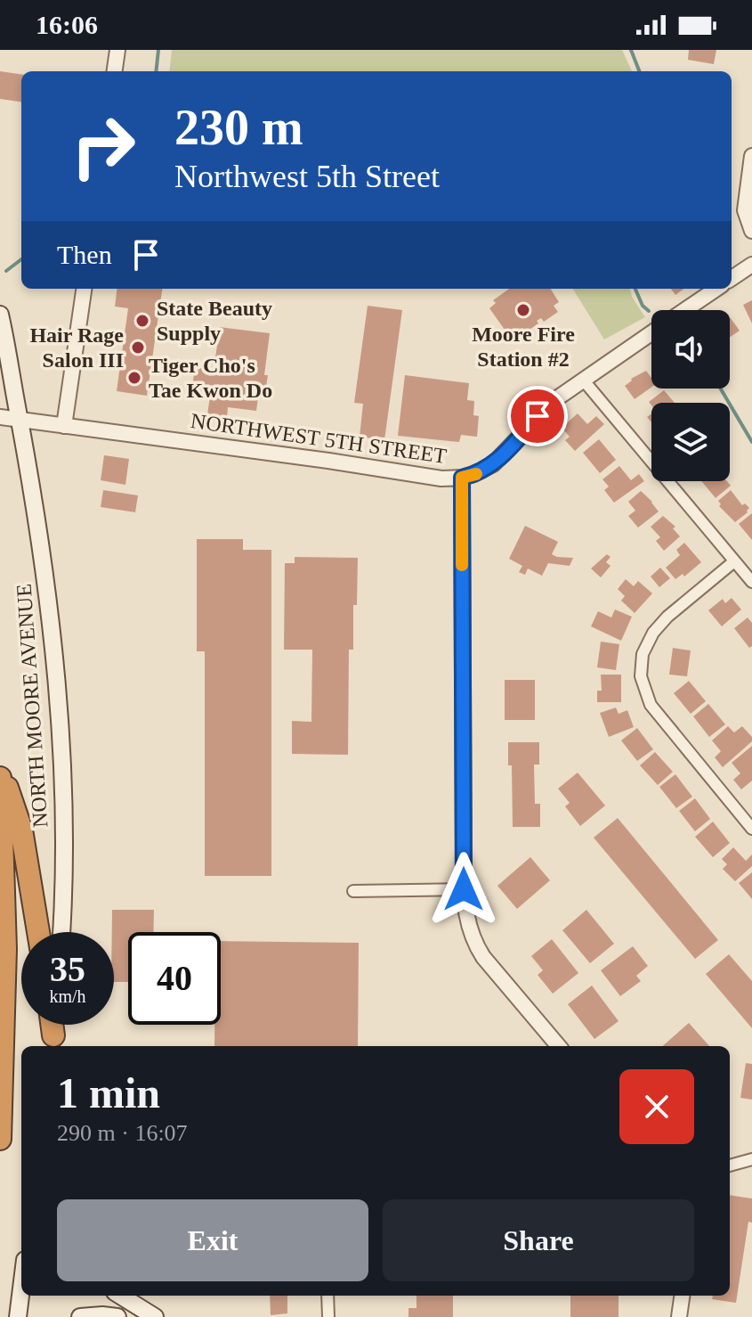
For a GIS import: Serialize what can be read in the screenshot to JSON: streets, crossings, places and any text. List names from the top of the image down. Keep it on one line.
{"streets":{"main road":["NORTH MOORE AVENUE"],"street":["NORTHWEST 5TH STREET"]},"crossings":[["NORTHWEST 5TH STREET","NORTH MOORE AVENUE"]],"places":["Moore Fire Station #2","State Beauty Supply","Hair Rage Salon III","Tiger Cho's Tae Kwon Do"],"page":{"status":"16:06","turn":["230 m","Northwest 5th Street"],"then":"Then","speed":"35 km/h","limit":"40","heading":["1 min","290 m · 16:07"],"buttons":["Exit","Share"]}}
